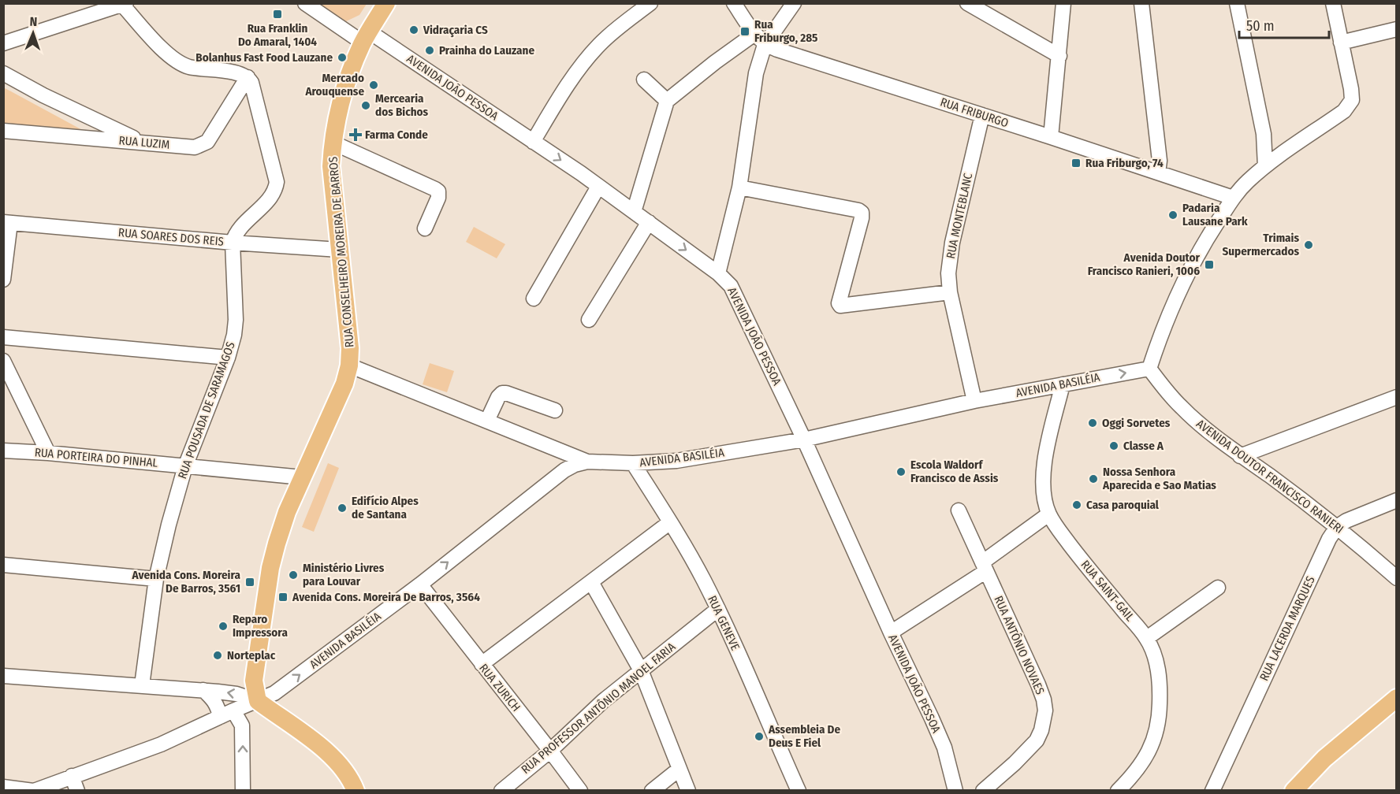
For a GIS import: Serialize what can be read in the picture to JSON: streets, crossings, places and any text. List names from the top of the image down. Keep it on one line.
{"streets":{"main road":["RUA CONSELHEIRO MOREIRA DE BARROS"],"street":["AVENIDA JOÃO PESSOA","RUA FRIBURGO","RUA LUZIM","RUA MONTEBLANC","RUA SOARES DOS REIS","AVENIDA BASILÉIA","RUA POUSADA DE SARAMAGOS","RUA PORTEIRA DO PINHAL","AVENIDA DOUTOR FRANCISCO RANIERI","RUA SAINT-GAIL","RUA GENEVE","RUA LACERDA MARQUES","RUA ANTÔNIO NOVAES","RUA ZURICH","RUA PROFESSOR ANTÔNIO MANOEL FARIA"]},"crossings":[["AVENIDA JOÃO PESSOA","RUA CONSELHEIRO MOREIRA DE BARROS"],["AVENIDA JOÃO PESSOA","AVENIDA BASILÉIA"],["RUA FRIBURGO","RUA MONTEBLANC"],["RUA MONTEBLANC","AVENIDA BASILÉIA"],["RUA SOARES DOS REIS","RUA CONSELHEIRO MOREIRA DE BARROS"],["RUA SOARES DOS REIS","RUA POUSADA DE SARAMAGOS"],["RUA CONSELHEIRO MOREIRA DE BARROS","AVENIDA BASILÉIA"],["RUA CONSELHEIRO MOREIRA DE BARROS","RUA PORTEIRA DO PINHAL"],["AVENIDA BASILÉIA","AVENIDA DOUTOR FRANCISCO RANIERI"],["AVENIDA BASILÉIA","RUA SAINT-GAIL"],["AVENIDA BASILÉIA","RUA GENEVE"],["AVENIDA BASILÉIA","RUA ZURICH"],["RUA POUSADA DE SARAMAGOS","RUA PORTEIRA DO PINHAL"],["AVENIDA DOUTOR FRANCISCO RANIERI","RUA LACERDA MARQUES"],["RUA GENEVE","RUA PROFESSOR ANTÔNIO MANOEL FARIA"],["RUA ZURICH","RUA PROFESSOR ANTÔNIO MANOEL FARIA"]],"places":{"transit":["Rua Franklin Do Amaral, 1404","Rua Friburgo, 285","Rua Friburgo, 74","Avenida Doutor Francisco Ranieri, 1006","Avenida Cons. Moreira De Barros, 3561","Avenida Cons. Moreira De Barros, 3564"],"other":["Vidraçaria CS","Prainha do Lauzane","Bolanhus Fast Food Lauzane","Mercado Arouquense","Mercearia dos Bichos","Padaria Lausane Park","Trimais Supermercados","Oggi Sorvetes","Classe A","Escola Waldorf Francisco de Assis","Nossa Senhora Aparecida e Sao Matias","Casa paroquial","Edifício Alpes de Santana","Ministério Livres para Louvar","Reparo Impressora","Norteplac","Assembleia De Deus E Fiel"],"health":["Farma Conde"]},"scale_bar":"50 m","north":"top"}
